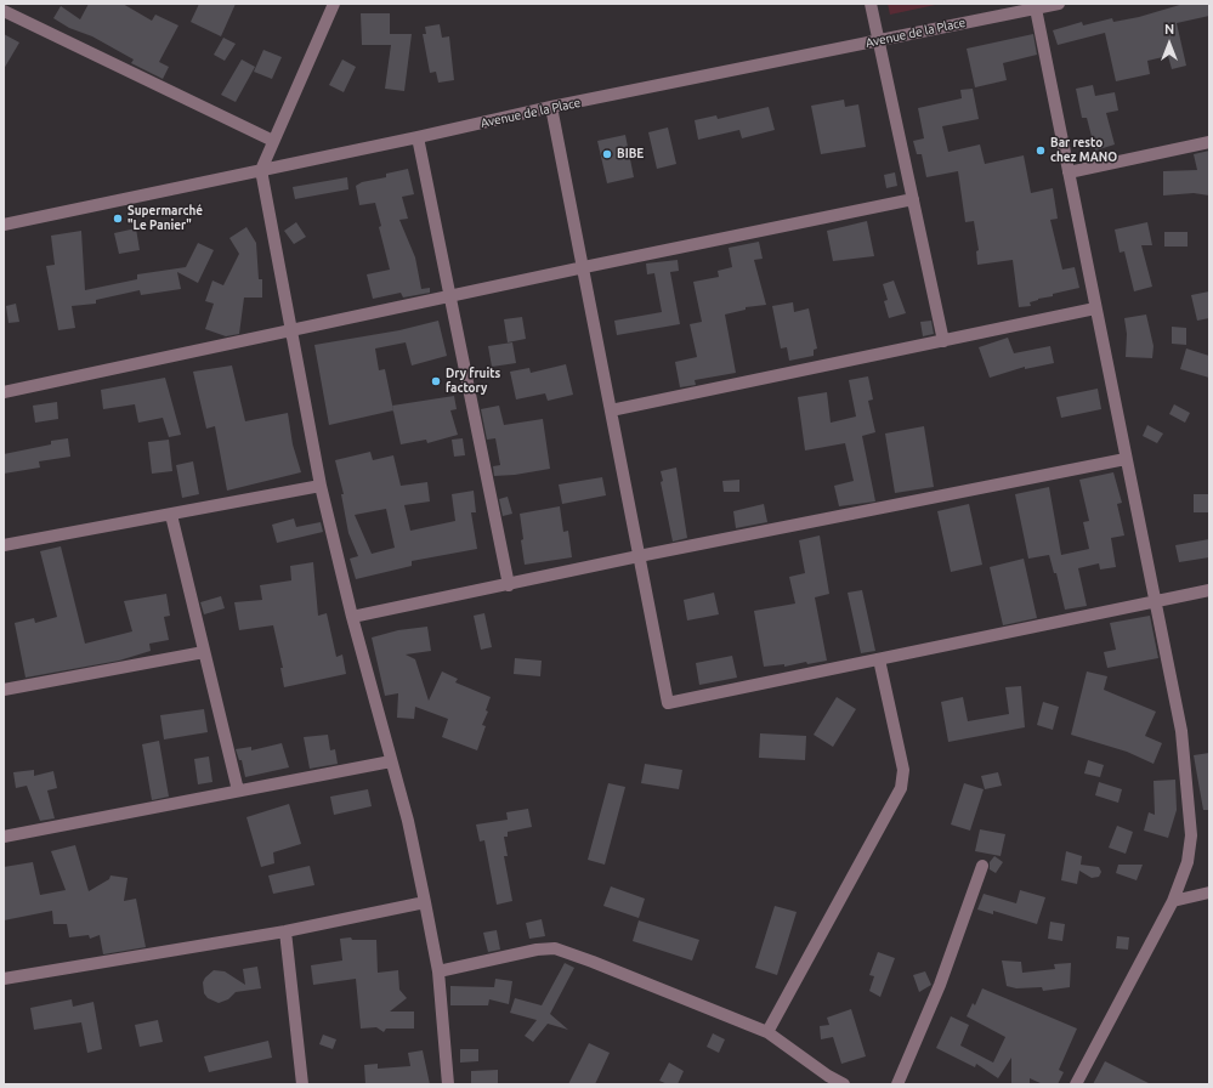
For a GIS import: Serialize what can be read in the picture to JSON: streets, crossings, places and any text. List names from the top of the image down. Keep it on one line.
{"streets":{"street":["Avenue de la Place"]},"places":["Bar resto chez MANO","BIBE","Supermarché \"Le Panier\"","Dry fruits factory"],"north":"top"}
